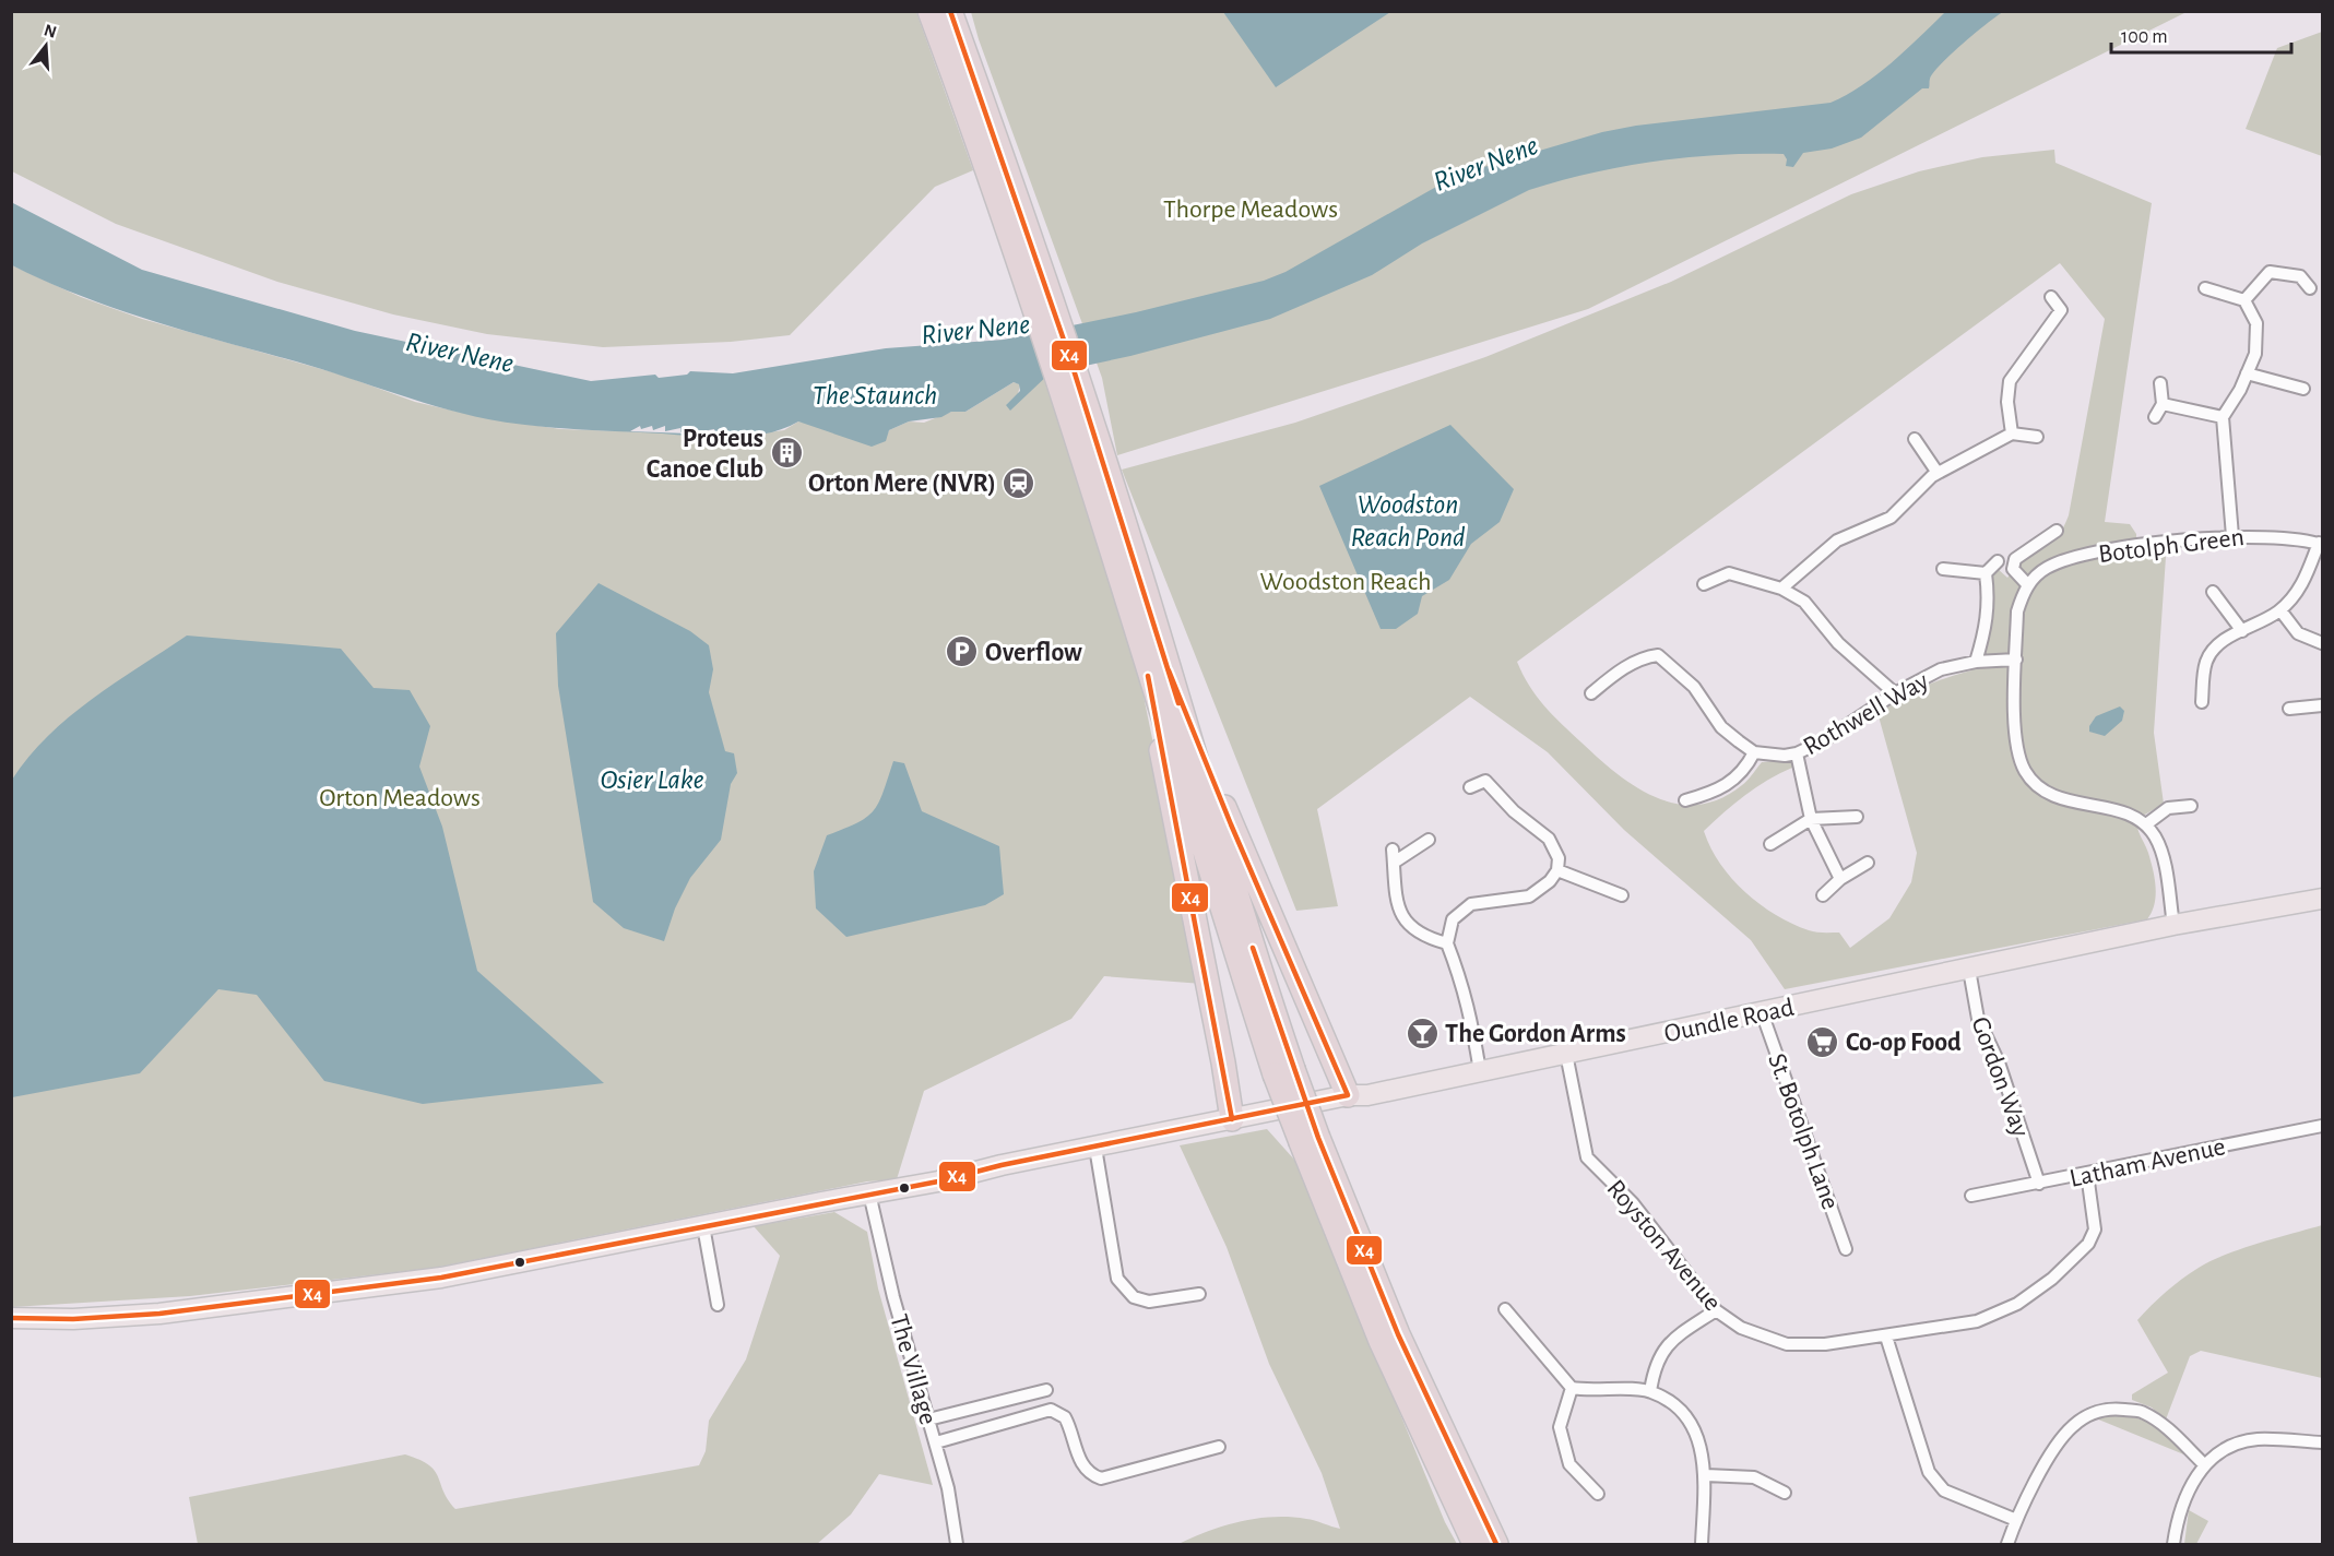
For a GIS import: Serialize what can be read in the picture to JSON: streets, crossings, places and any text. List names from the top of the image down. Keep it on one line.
{"streets":{"main road":["Oundle Road"],"street":["Botolph Green","Rothwell Way","Gordon Way","St. Botolph Lane","Latham Avenue","Royston Avenue","The Village"]},"crossings":[["Oundle Road","Gordon Way"],["Oundle Road","St. Botolph Lane"],["Oundle Road","Royston Avenue"],["Oundle Road","The Village"],["Gordon Way","Latham Avenue"],["Latham Avenue","Royston Avenue"]],"water":["River Nene","The Staunch","Woodston Reach Pond","Osier Lake"],"parks":["Thorpe Meadows","Woodston Reach","Orton Meadows"],"places":{"building":["Proteus Canoe Club"],"station":["Orton Mere (NVR)"],"parking":["Overflow"],"bar":["The Gordon Arms"],"supermarket":["Co-op Food"]},"lines":["transit line X4"],"scale_bar":"100 m","north":"top"}
